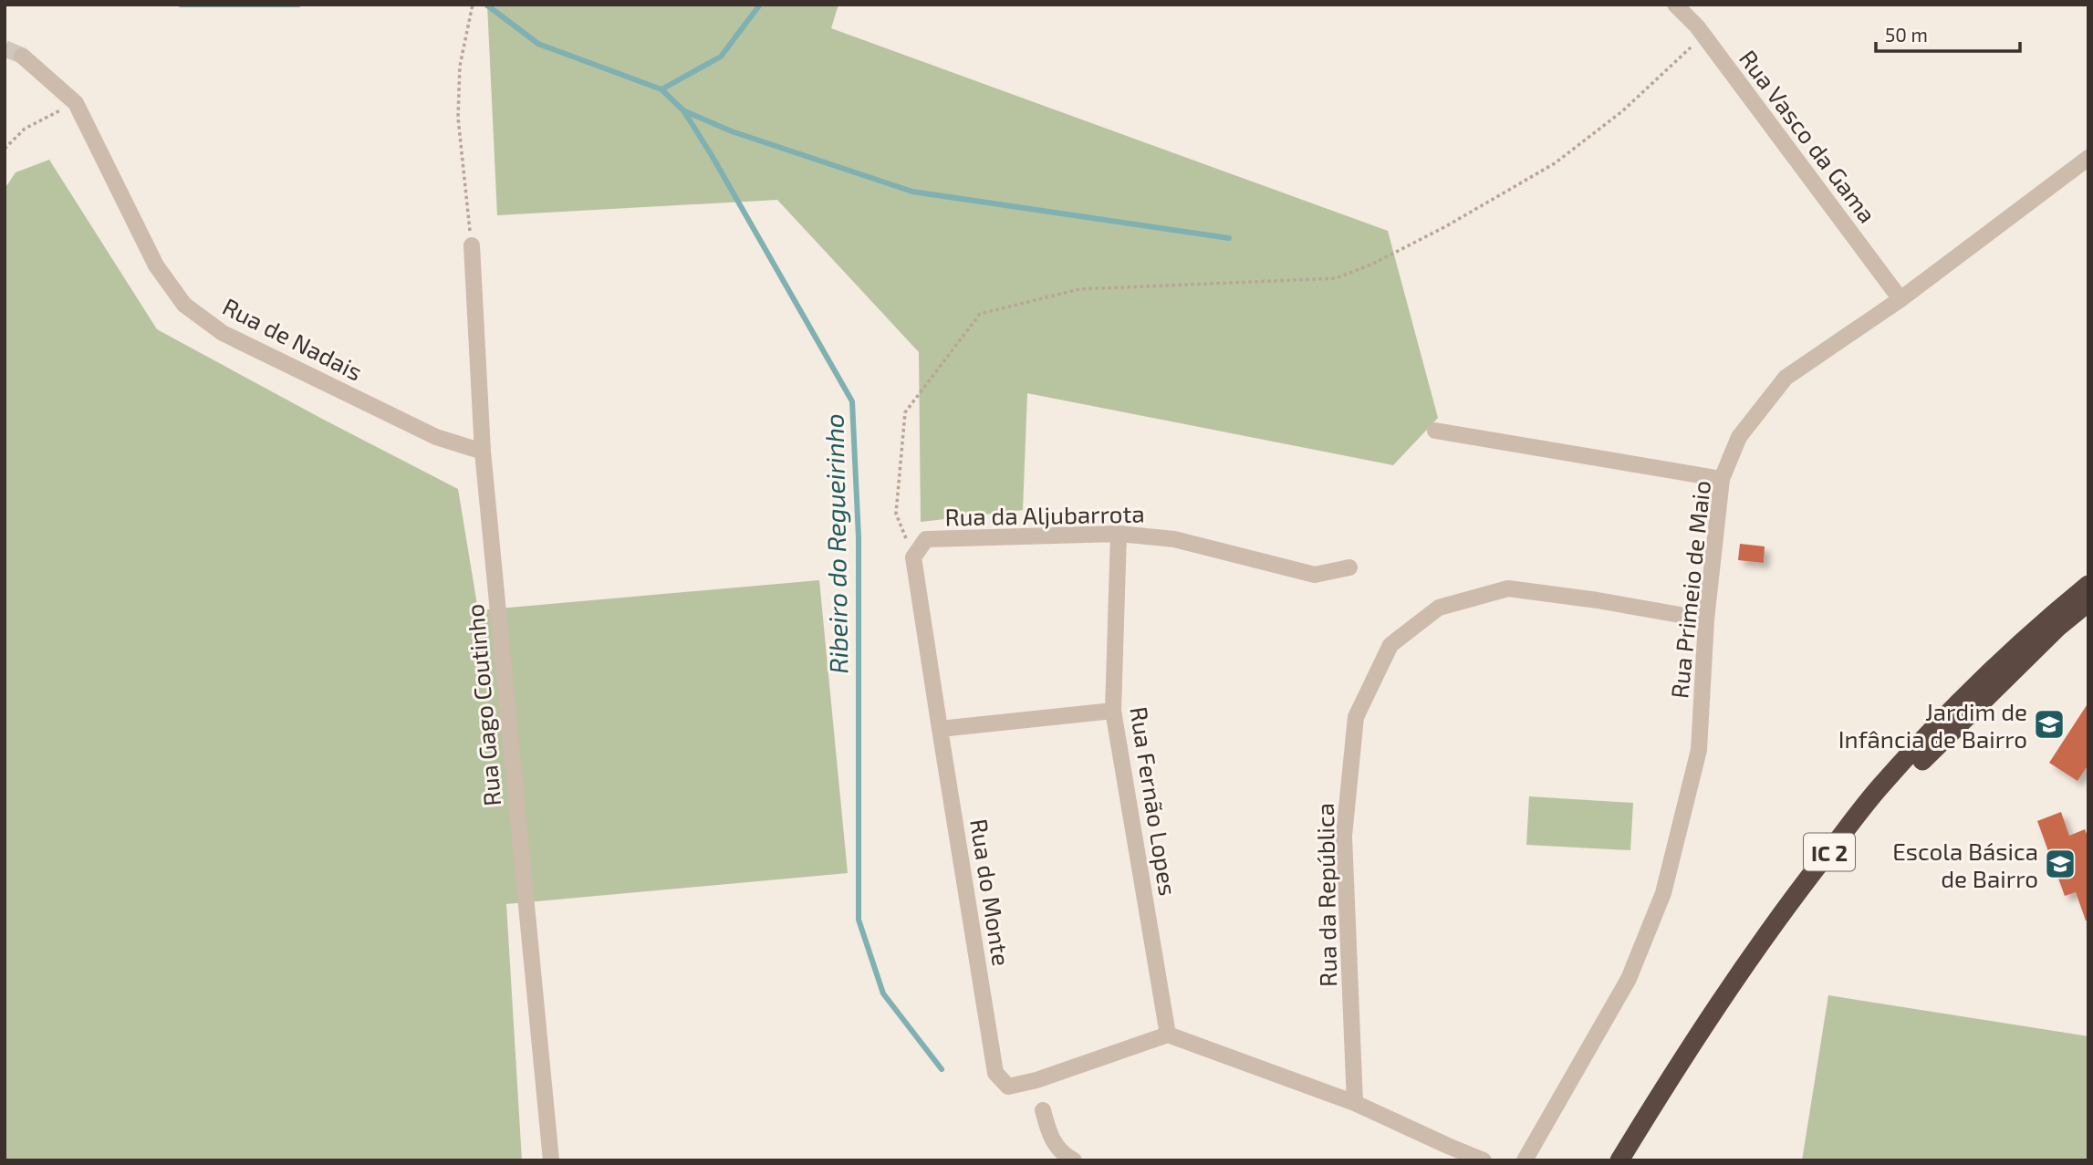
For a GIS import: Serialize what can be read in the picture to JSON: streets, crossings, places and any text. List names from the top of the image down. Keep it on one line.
{"streets":{"highway":["IC 2"],"street":["Rua Vasco da Gama","Rua de Nadais","Rua da Aljubarrota","Rua Primeio de Maio","Rua Gago Coutinho","Rua Fernão Lopes","Rua do Monte","Rua da República"]},"crossings":[["Rua Vasco da Gama","Rua Primeio de Maio"],["Rua de Nadais","Rua Gago Coutinho"],["Rua da Aljubarrota","Rua Fernão Lopes"],["Rua da Aljubarrota","Rua do Monte"],["Rua Primeio de Maio","Rua da República"],["Rua Fernão Lopes","Rua do Monte"]],"water":["Ribeiro do Regueirinho"],"places":{"school or university":["Jardim de Infância de Bairro","Escola Básica de Bairro"]},"scale_bar":"50 m"}
